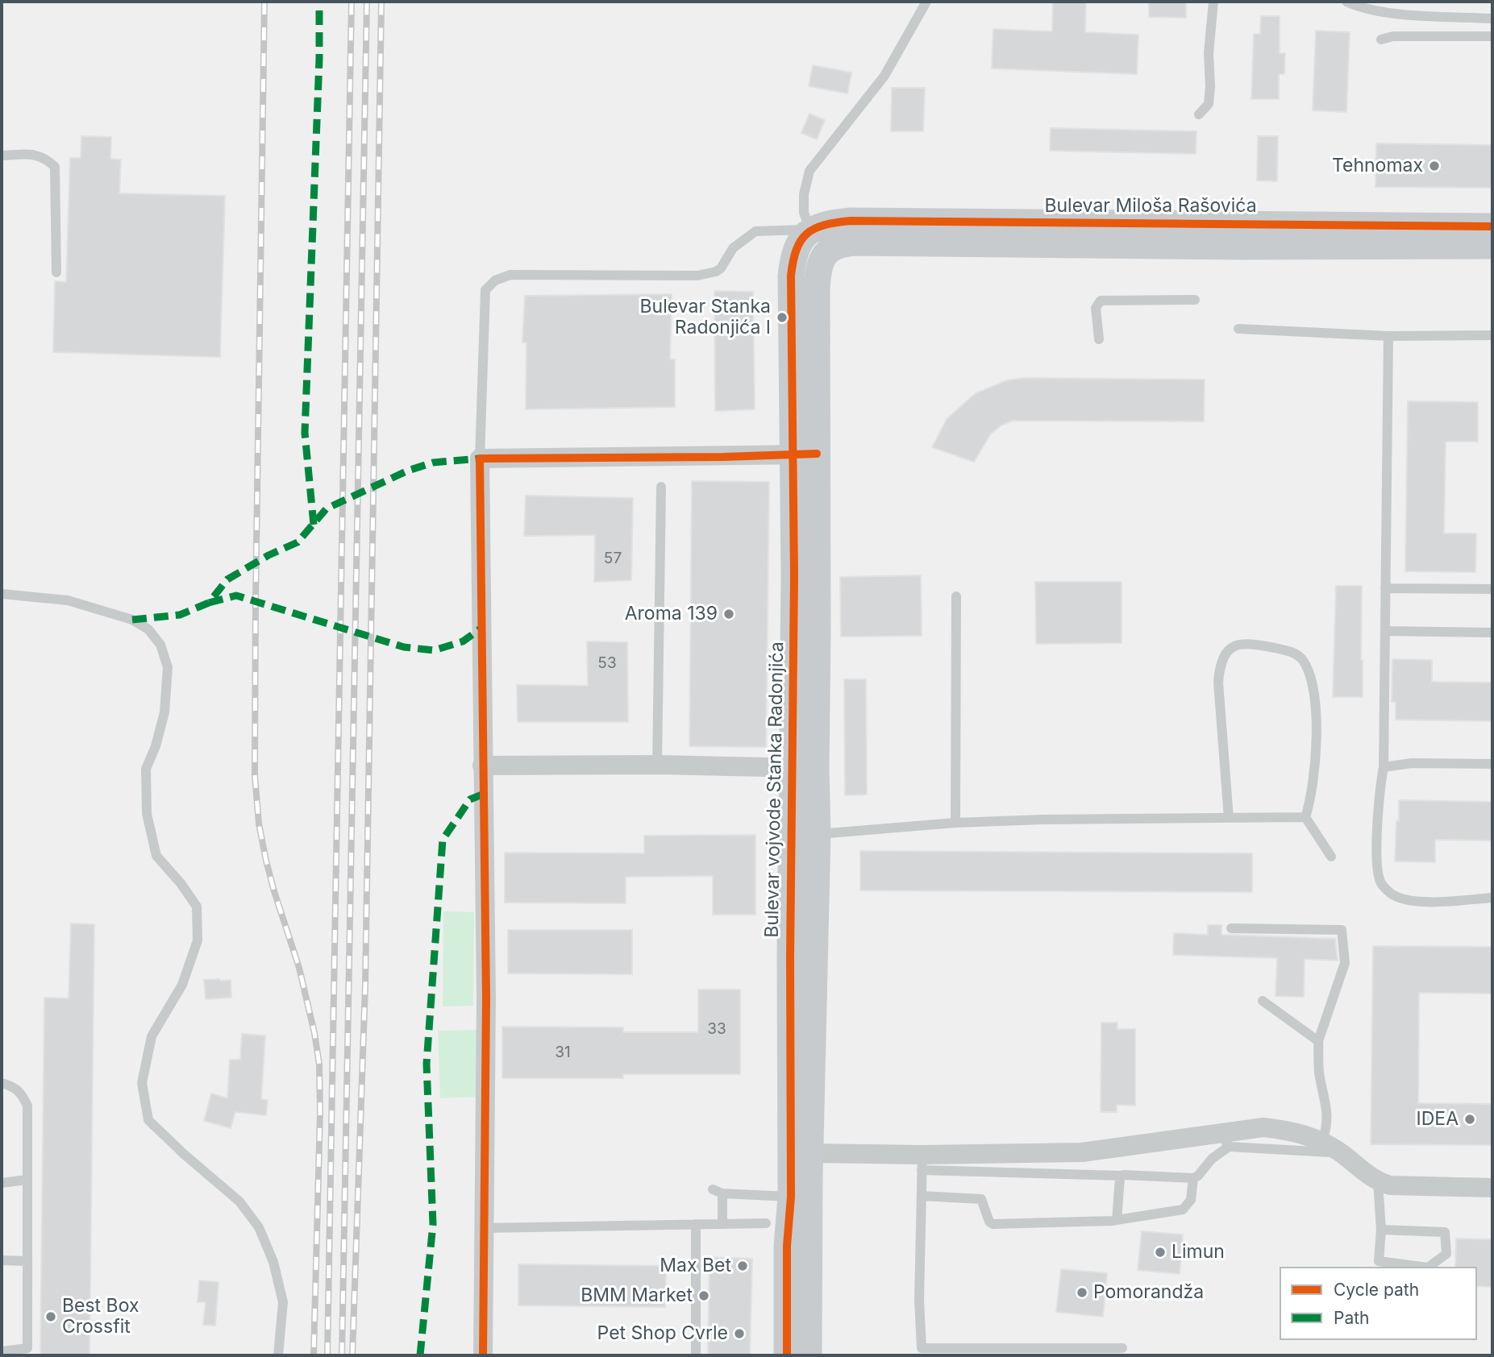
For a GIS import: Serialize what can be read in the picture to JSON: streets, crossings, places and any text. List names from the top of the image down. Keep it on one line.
{"streets":{"street":["Bulevar Miloša Rašovića","Bulevar vojvode Stanka Radonjića"]},"crossings":[["Bulevar Miloša Rašovića","Bulevar vojvode Stanka Radonjića"]],"places":["Tehnomax","Bulevar Stanka Radonjića I","Aroma 139","IDEA","Limun","Max Bet","Pomorandža","BMM Market","Best Box Crossfit","Pet Shop Cvrle"],"house_numbers":["57","53","33","31"],"legend":["Cycle path","Path"]}
